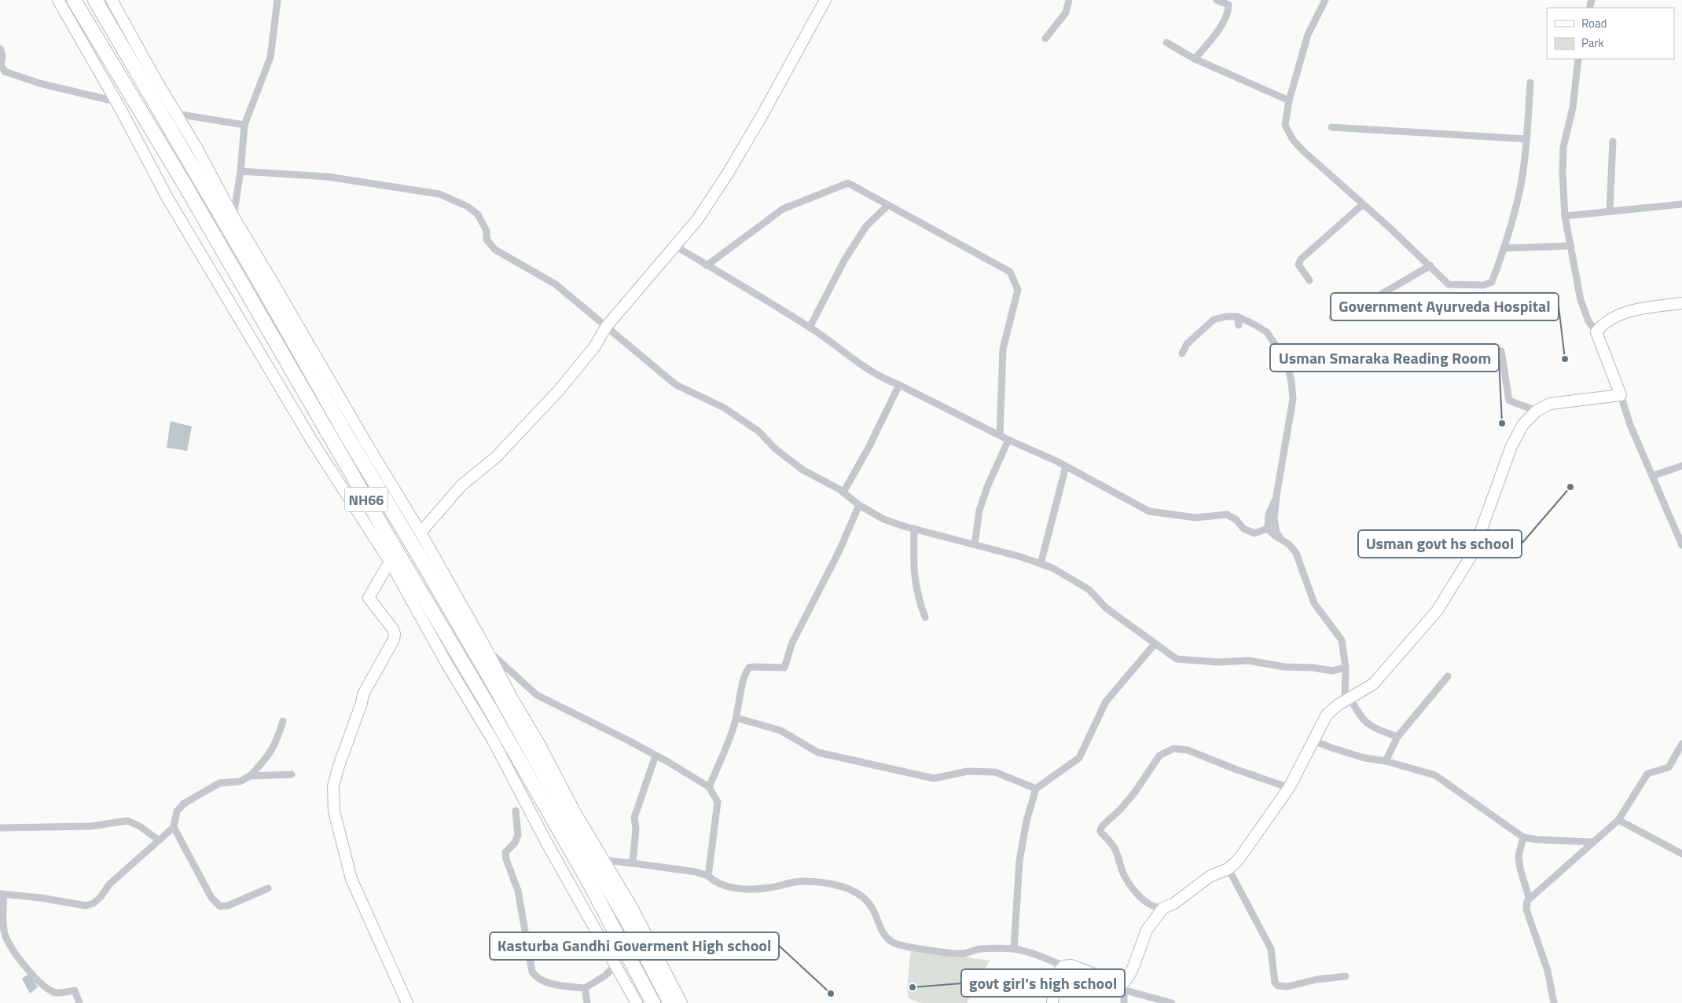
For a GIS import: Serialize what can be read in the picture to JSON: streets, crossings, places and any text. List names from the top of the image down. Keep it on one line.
{"streets":{"highway":["NH66"]},"places":["Government Ayurveda Hospital","Usman Smaraka Reading Room","Usman govt hs school","govt girl's high school","Kasturba Gandhi Goverment High school"],"legend":["Road","Park"]}
